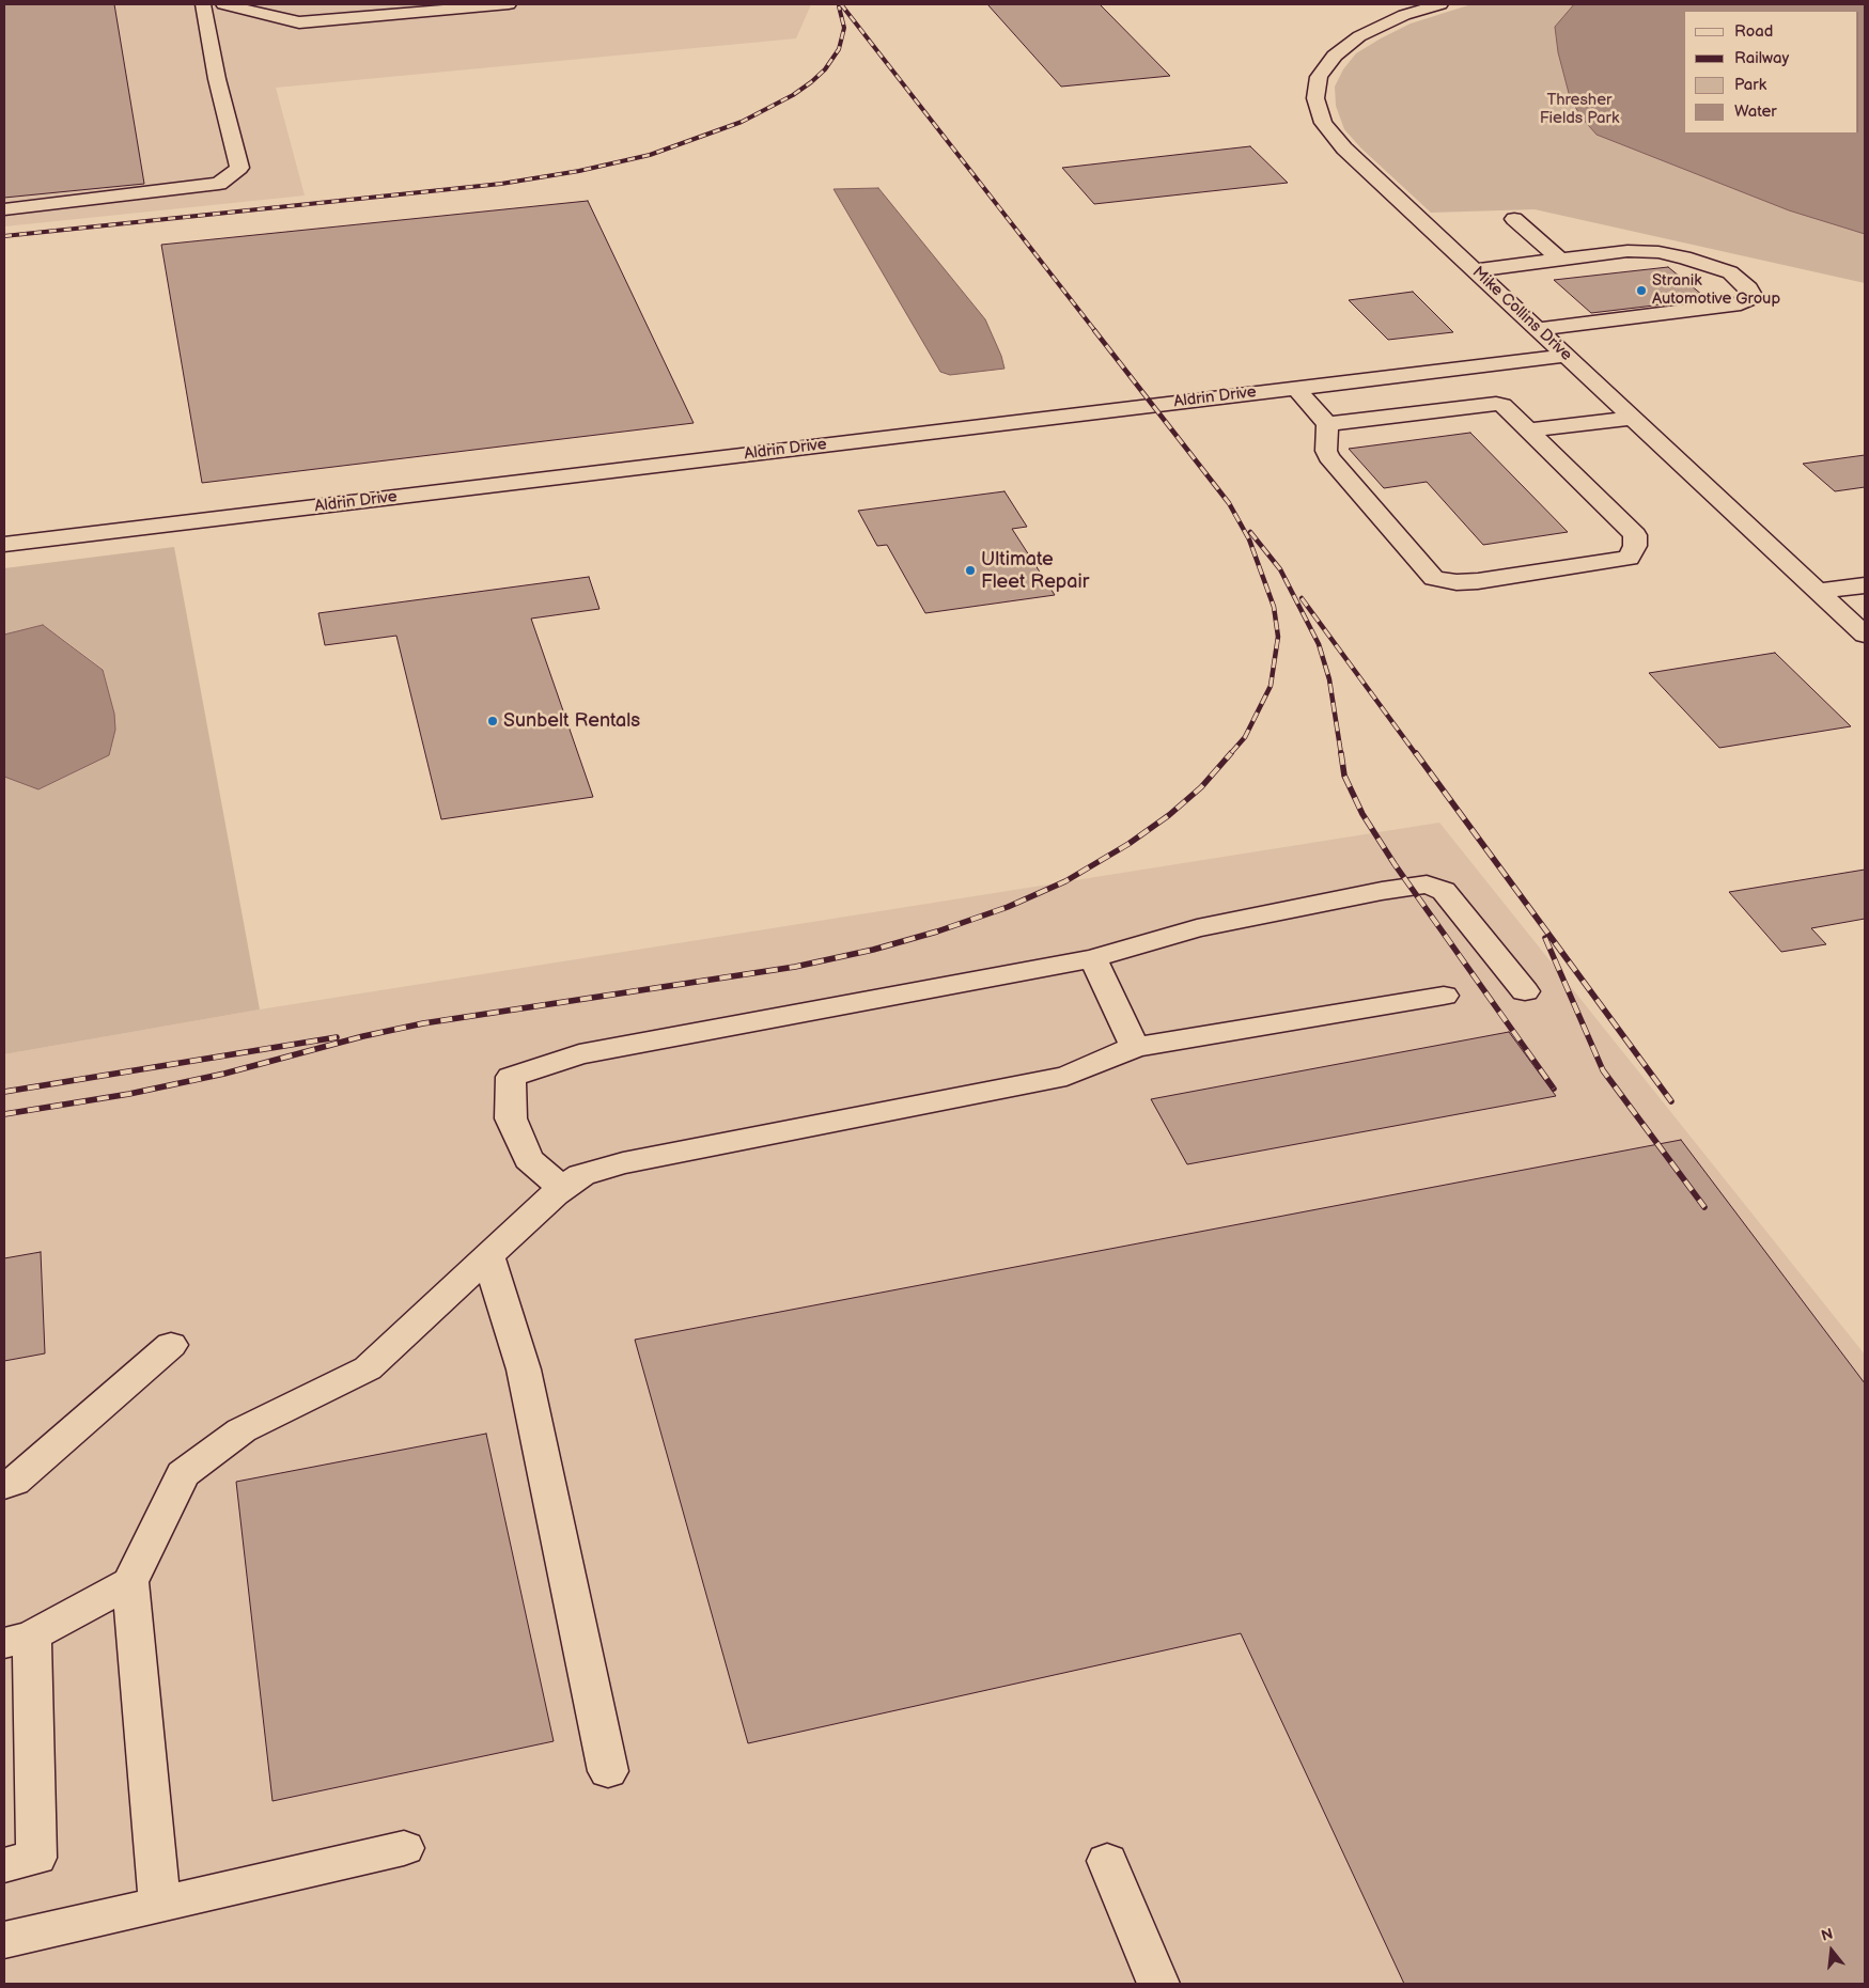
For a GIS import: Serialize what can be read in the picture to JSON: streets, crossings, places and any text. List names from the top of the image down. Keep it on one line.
{"streets":{"street":["Mike Collins Drive","Aldrin Drive"]},"crossings":[["Mike Collins Drive","Aldrin Drive"]],"parks":["Thresher Fields Park"],"places":["Stranik Automotive Group","Ultimate Fleet Repair","Sunbelt Rentals"],"legend":["Road","Railway","Park","Water"],"north":"top"}
